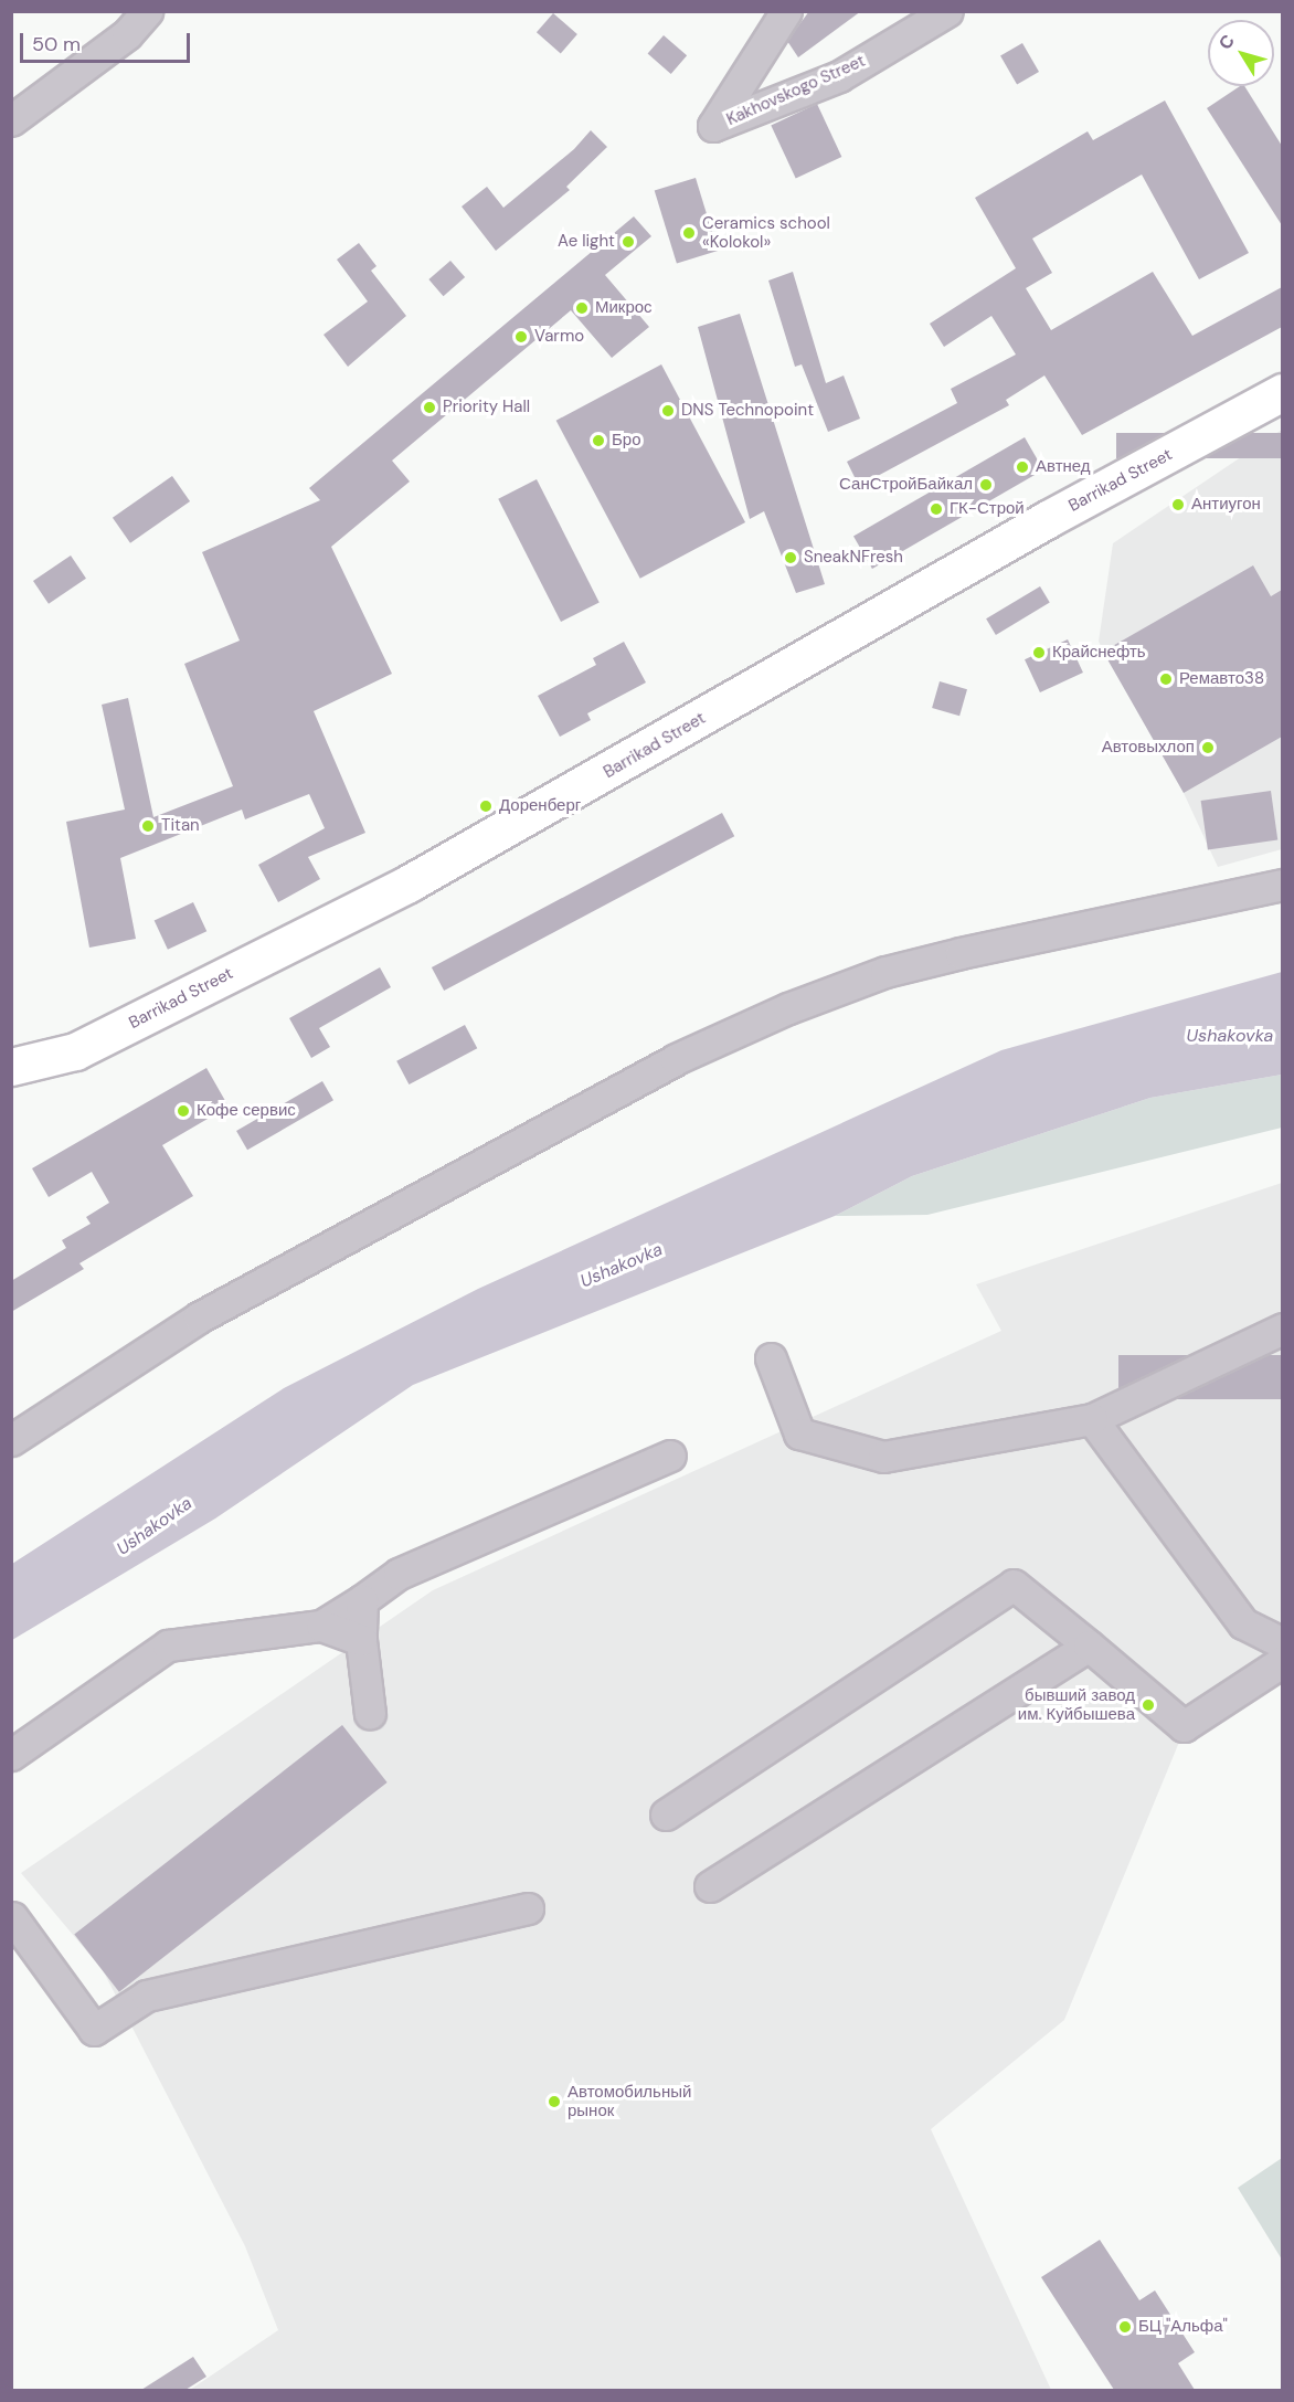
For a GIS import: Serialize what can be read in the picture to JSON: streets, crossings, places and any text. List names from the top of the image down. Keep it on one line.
{"streets":{"main road":["Barrikad Street"],"street":["Kakhovskogo Street"]},"water":["Ushakovka"],"places":["Ceramics school «Kolokol»","Ae light","Микрос","Varmo","Priority Hall","DNS Technopoint","Бро","Автнед","СанСтройБайкал","Антиугон","ГК-Строй","SneakNFresh","Крайснефть","Ремавто38","Автовыхлоп","Доренберг","Titan","Кофе сервис","бывший завод им. Куйбышева","Автомобильный рынок","БЦ \"Альфа\""],"scale_bar":"50 m","north":"top left"}
